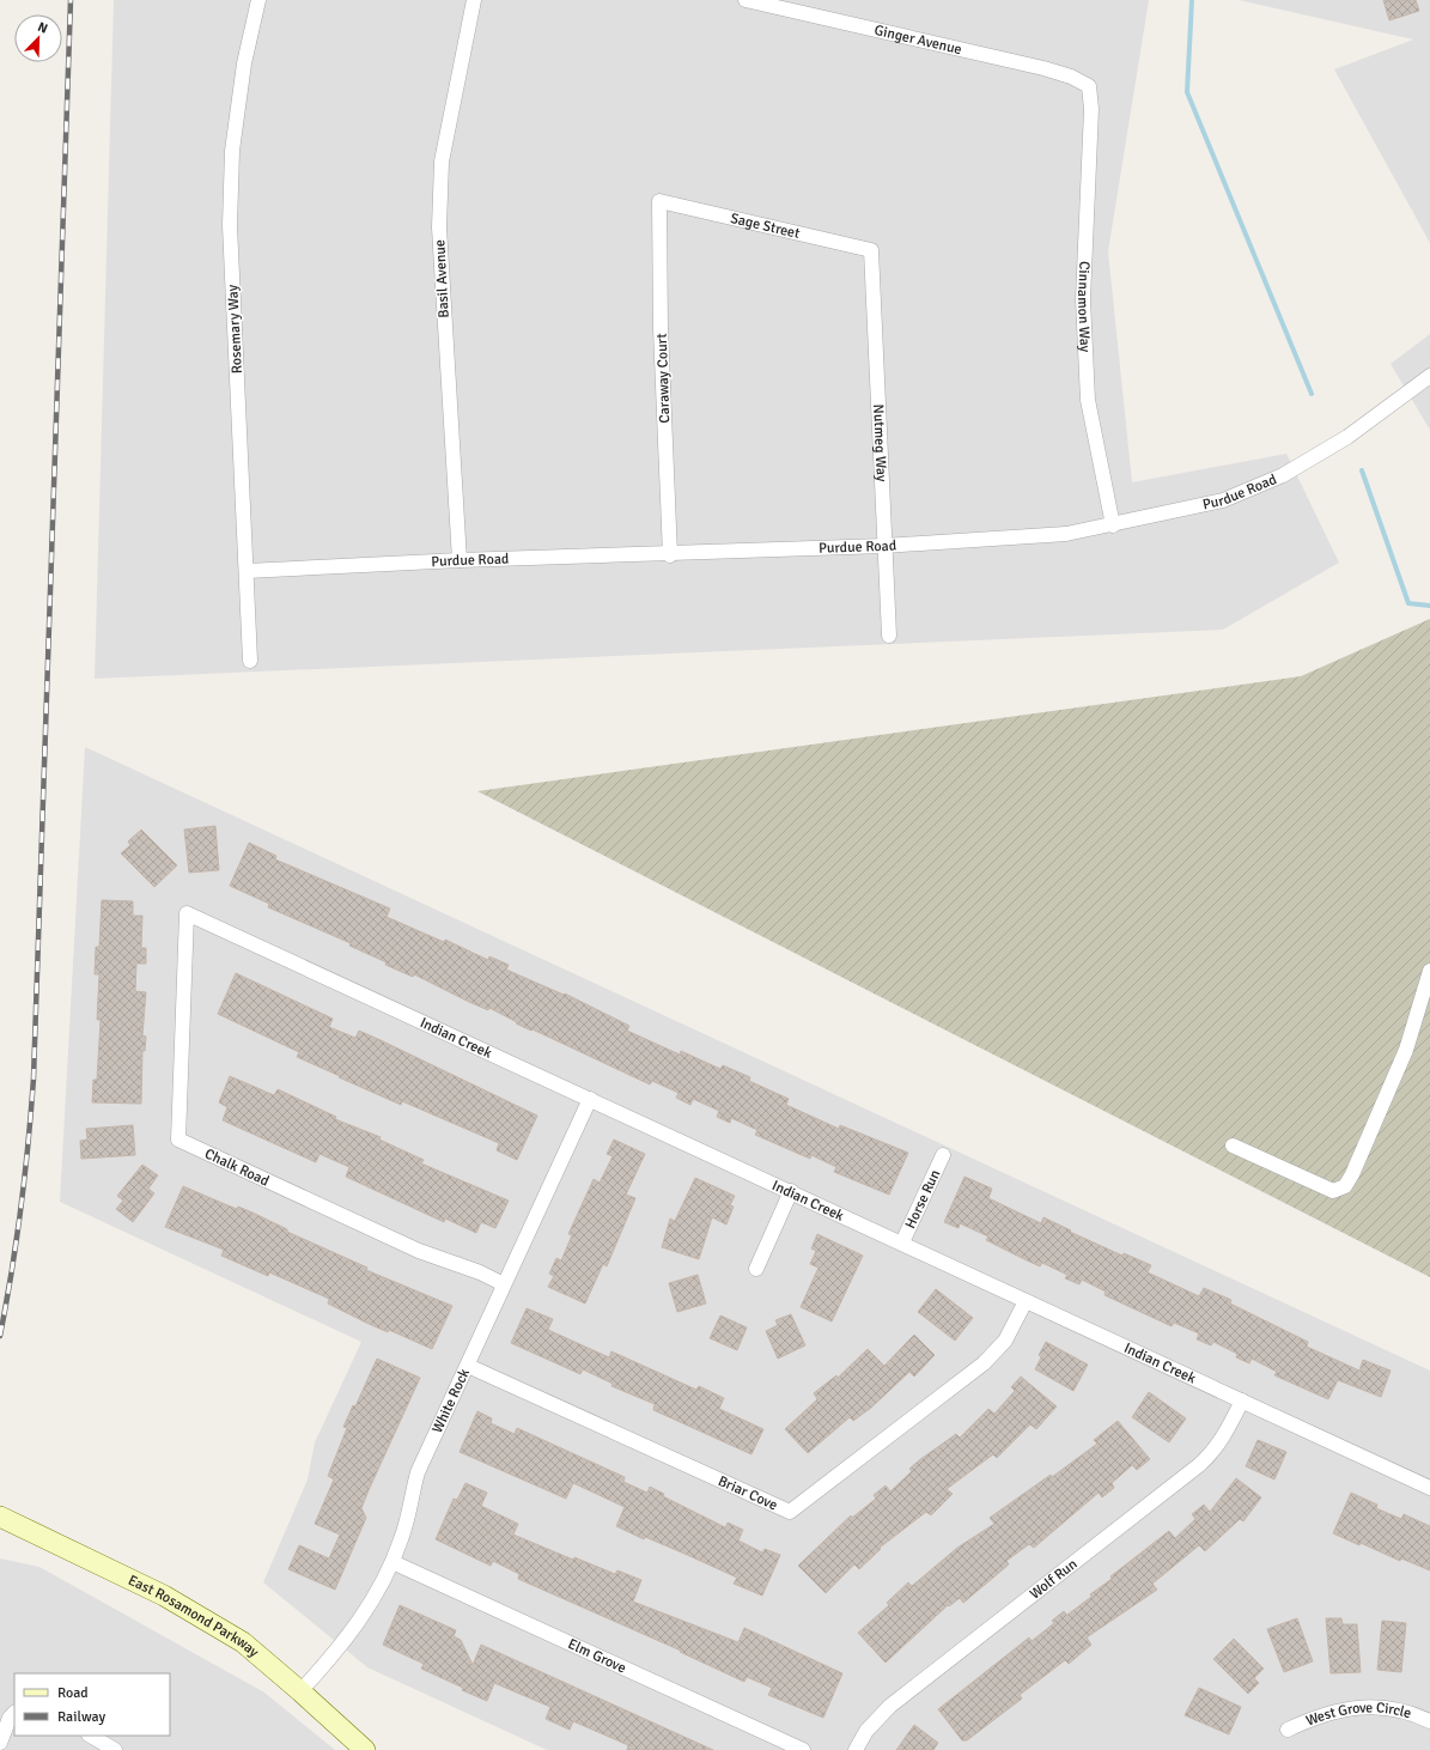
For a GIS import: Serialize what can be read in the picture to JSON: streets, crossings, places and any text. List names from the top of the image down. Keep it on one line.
{"streets":{"street":["Ginger Avenue","Sage Street","Basil Avenue","Cinnamon Way","Rosemary Way","Caraway Court","Nutmeg Way","Purdue Road","Indian Creek","Chalk Road","Horse Run","White Rock","Briar Cove","Wolf Run","East Rosamond Parkway","Elm Grove","West Grove Circle"]},"crossings":[["Ginger Avenue","Cinnamon Way"],["Sage Street","Caraway Court"],["Sage Street","Nutmeg Way"],["Basil Avenue","Purdue Road"],["Cinnamon Way","Purdue Road"],["Rosemary Way","Purdue Road"],["Caraway Court","Purdue Road"],["Nutmeg Way","Purdue Road"],["Indian Creek","Chalk Road"],["Indian Creek","Horse Run"],["Indian Creek","White Rock"],["Indian Creek","Briar Cove"],["Indian Creek","Wolf Run"],["Chalk Road","White Rock"],["White Rock","Briar Cove"],["White Rock","East Rosamond Parkway"],["White Rock","Elm Grove"]],"legend":["Road","Railway"],"north":"top right"}
